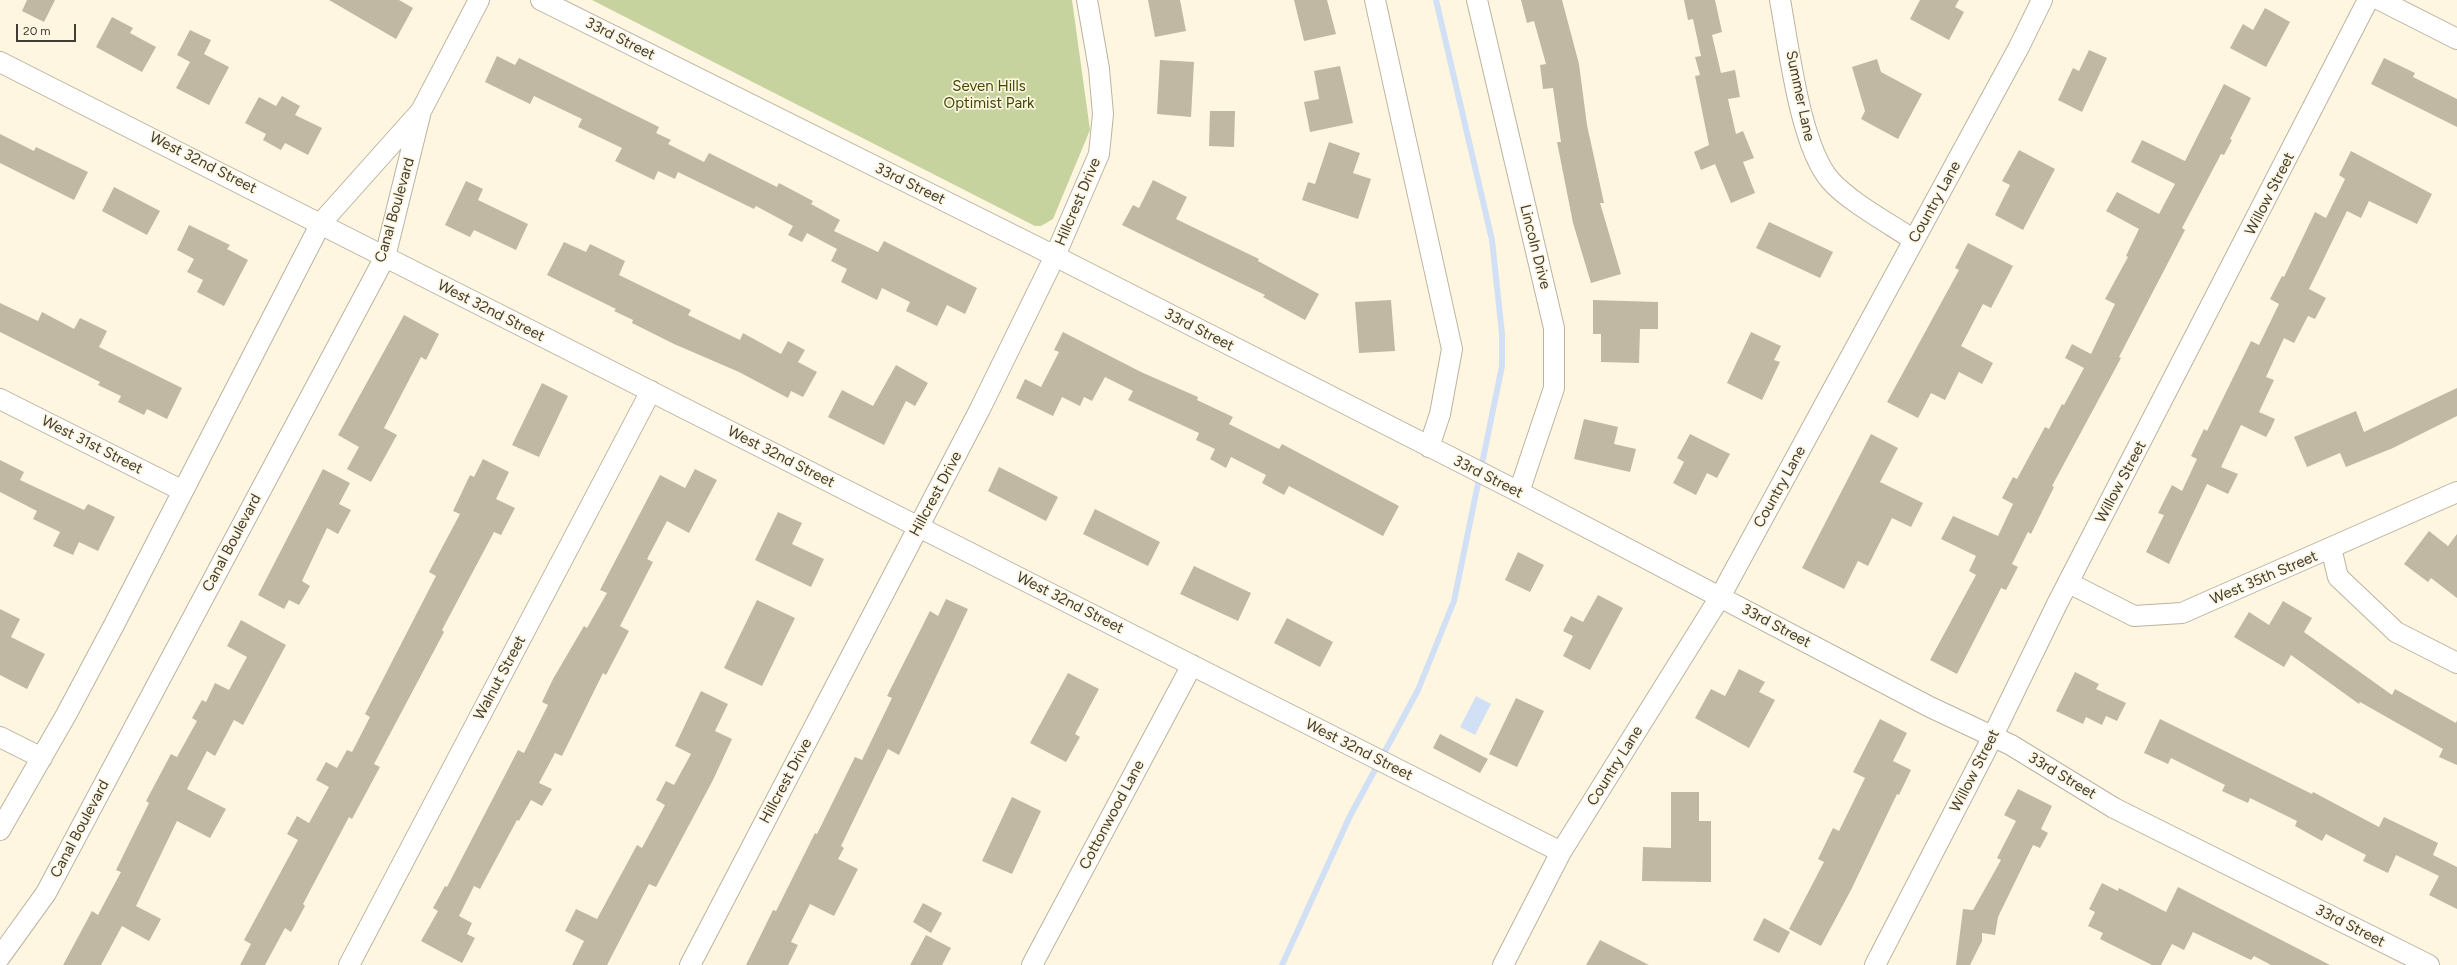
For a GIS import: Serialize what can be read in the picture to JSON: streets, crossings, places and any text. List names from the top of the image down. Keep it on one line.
{"streets":{"street":["33rd Street","Summer Lane","West 32nd Street","Willow Street","Hillcrest Drive","Country Lane","Canal Boulevard","Lincoln Drive","West 31st Street","West 35th Street","Walnut Street","Cottonwood Lane"]},"crossings":[["33rd Street","Willow Street"],["33rd Street","Hillcrest Drive"],["33rd Street","Country Lane"],["33rd Street","Lincoln Drive"],["Summer Lane","Country Lane"],["West 32nd Street","Hillcrest Drive"],["West 32nd Street","Country Lane"],["West 32nd Street","Canal Boulevard"],["West 32nd Street","Walnut Street"],["West 32nd Street","Cottonwood Lane"],["Willow Street","West 35th Street"],["Canal Boulevard","West 31st Street"]],"parks":["Seven Hills Optimist Park"],"scale_bar":"20 m"}
